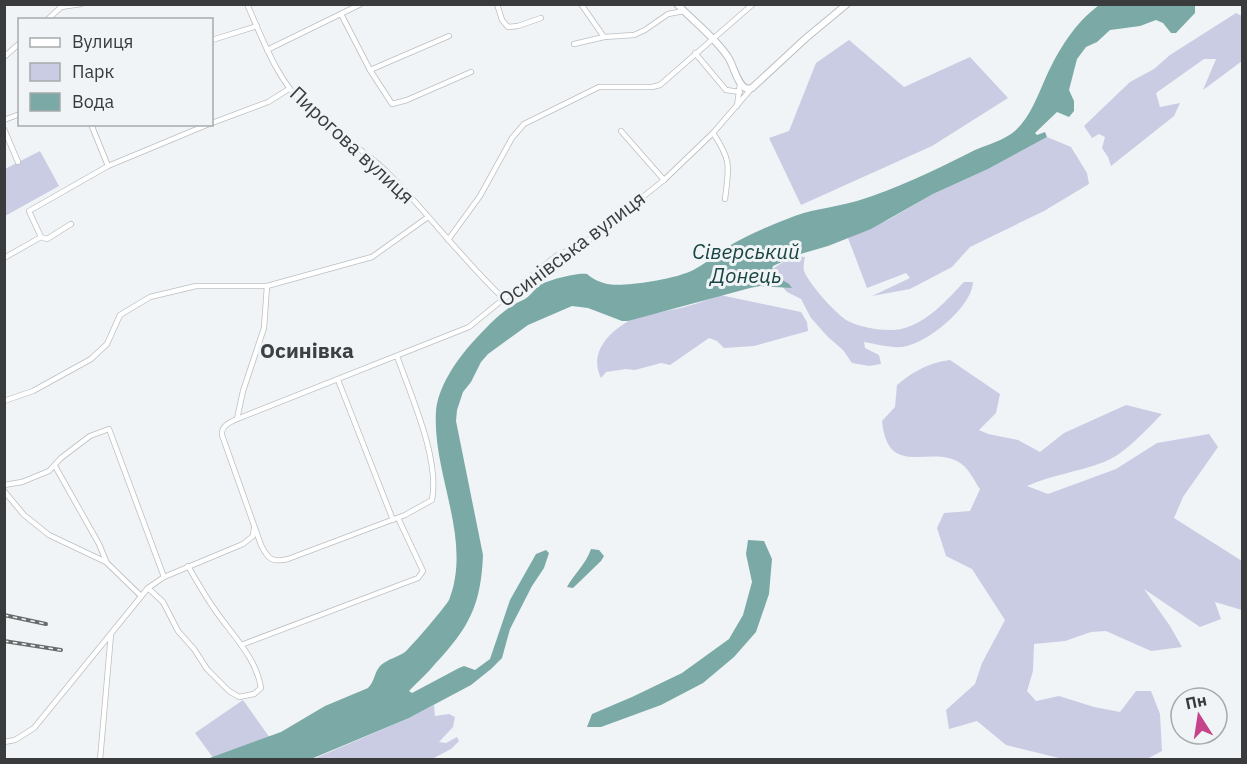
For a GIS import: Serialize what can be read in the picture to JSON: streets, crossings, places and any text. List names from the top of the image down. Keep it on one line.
{"streets":{"main road":["Осинівська вулиця"],"street":["Пирогова вулиця"]},"crossings":[["Пирогова вулиця","Осинівська вулиця"]],"districts":["Осинівка"],"water":["Сіверський Донець"],"legend":["Вулиця","Парк","Вода"],"north":"top"}
